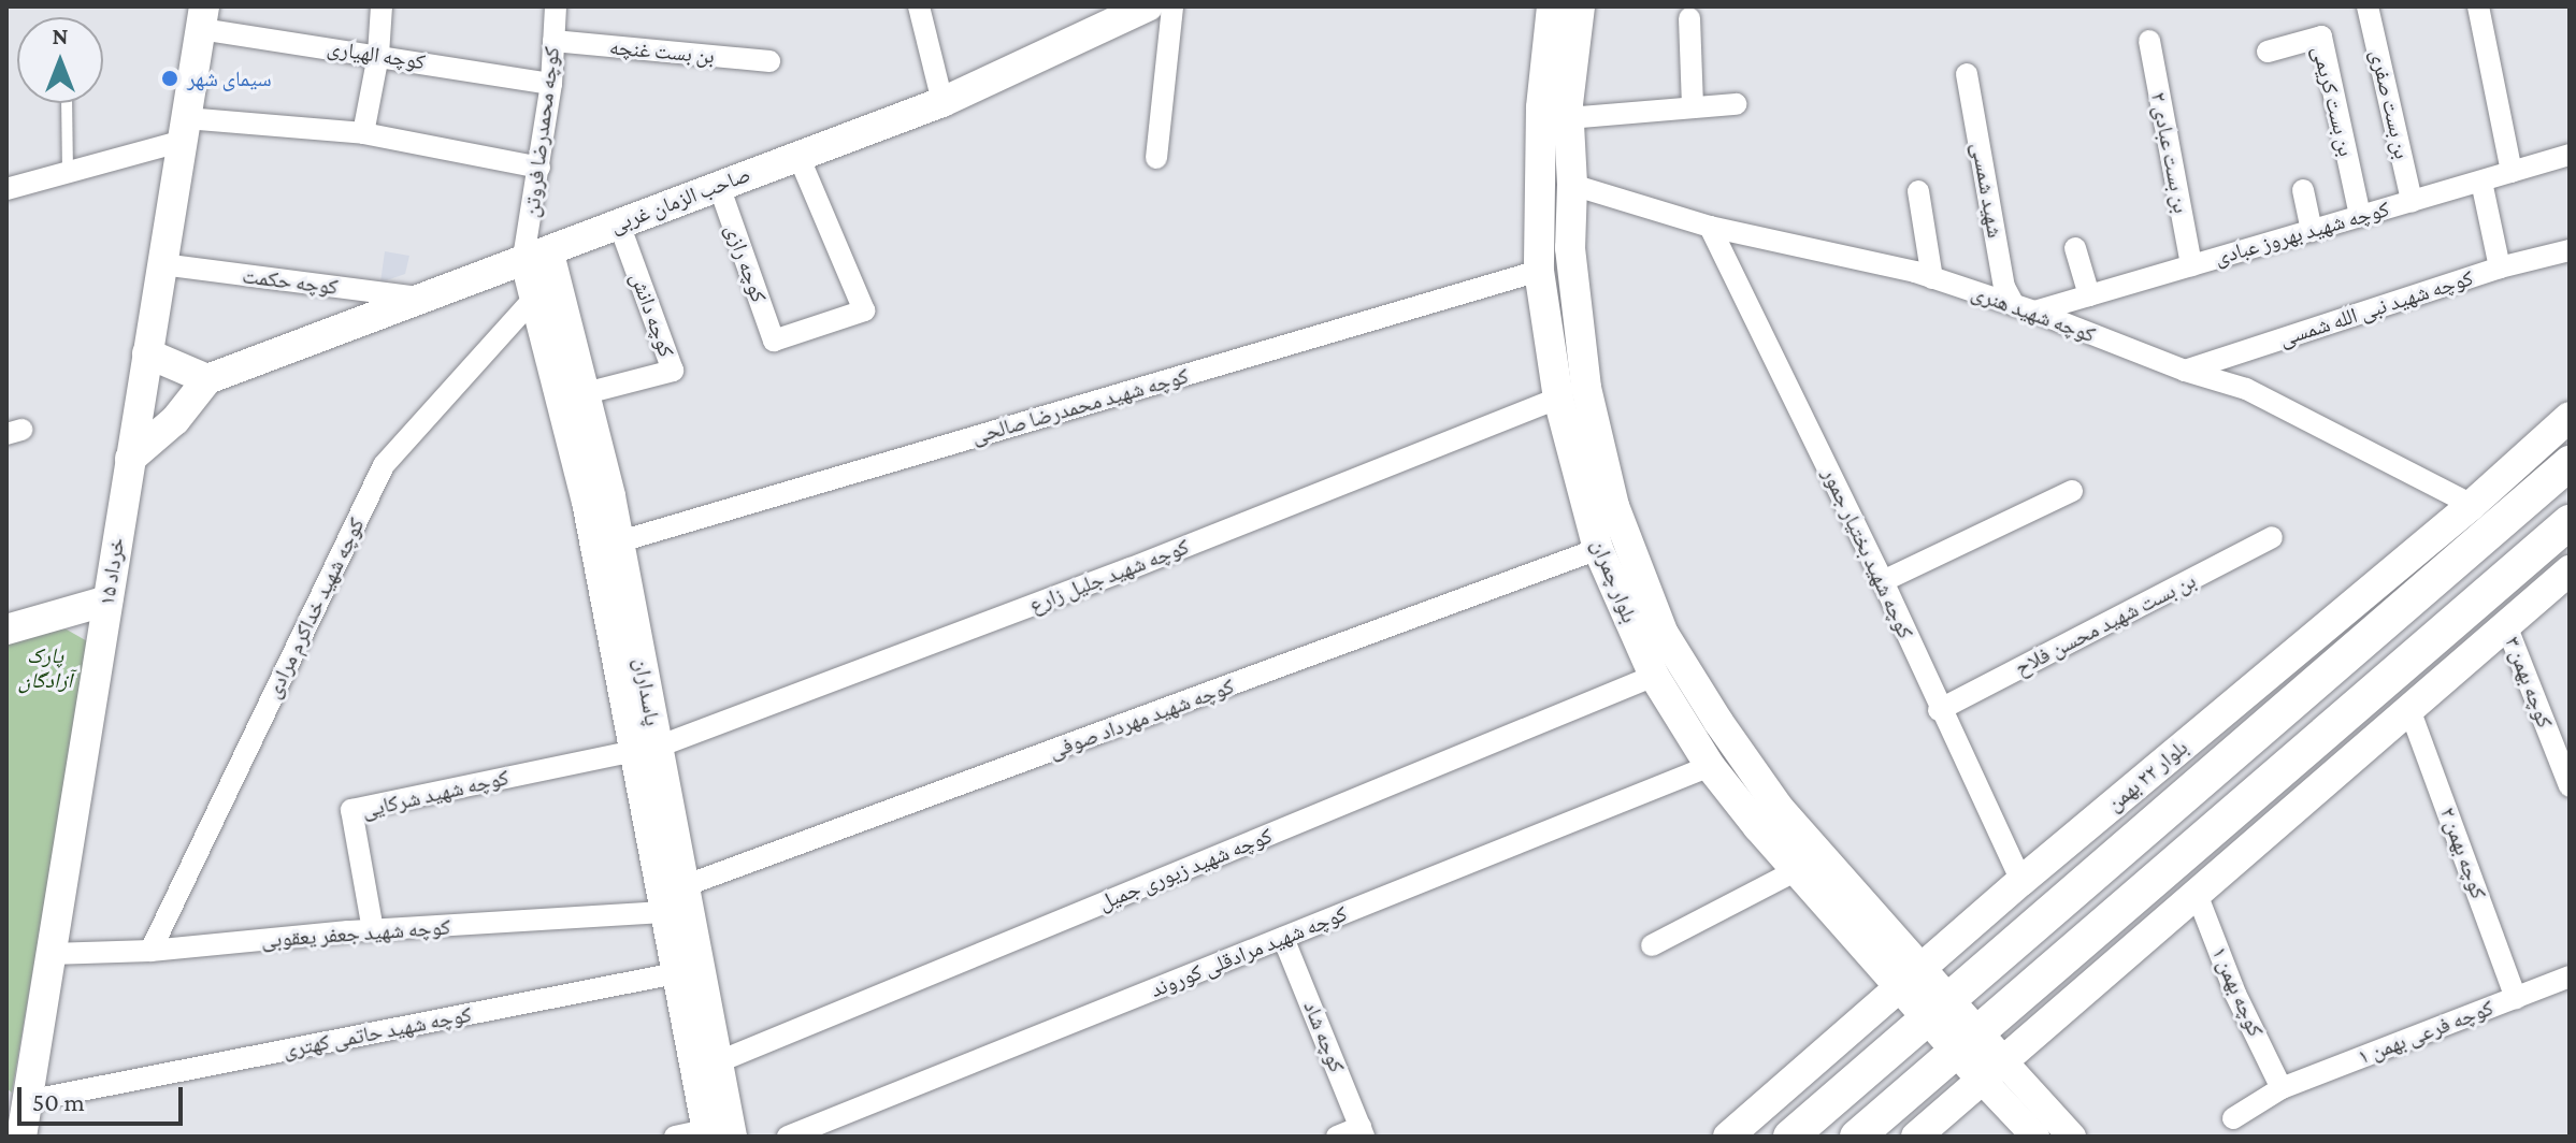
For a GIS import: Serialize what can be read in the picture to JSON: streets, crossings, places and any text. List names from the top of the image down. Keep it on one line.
{"streets":{"main road":["صاحب الزمان غربی","۱۵ خرداد","بلوار چمران","بلوار ۲۲ بهمن"],"street":["بن بست غنچه","کوچه الهیاری","بن بست کریمی","بن بست صفری","کوچه محمدرضا فروتن","بن بست عبادی ۲","شهید شمسی","کوچه شهید بهروز عبادی","کوچه رازی","کوچه حکمت","کوچه شهید نبی الله شمسی","کوچه شهید هنری","کوچه دانش","کوچه شهید محمدرضا صالحی","کوچه شهید بختیار جمور","کوچه شهید جلیل زارع","کوچه شهید خداکرم مرادی","بن بست شهید محسن فلاح","کوچه بهمن ۳","پاسداران","کوچه شهید مهرداد صوفی","کوچه شهید شرکایی","کوچه بهمن ۲","کوچه شهید زیوری جمیل","کوچه شهید جعفر یعقوبی","کوچه شهید مرادقلی کوروند","کوچه بهمن ۱","کوچه شهید حاتمی کهتری","کوچه فرعی بهمن ۱","کوچه شاد"]},"crossings":[["بن بست غنچه","کوچه محمدرضا فروتن"],["کوچه الهیاری","کوچه محمدرضا فروتن"],["کوچه الهیاری","۱۵ خرداد"],["بن بست کریمی","کوچه شهید بهروز عبادی"],["بن بست صفری","کوچه شهید بهروز عبادی"],["کوچه محمدرضا فروتن","صاحب الزمان غربی"],["کوچه محمدرضا فروتن","پاسداران"],["بن بست عبادی ۲","کوچه شهید بهروز عبادی"],["شهید شمسی","کوچه شهید بهروز عبادی"],["شهید شمسی","کوچه شهید هنری"],["صاحب الزمان غربی","کوچه رازی"],["صاحب الزمان غربی","کوچه حکمت"],["صاحب الزمان غربی","کوچه دانش"],["صاحب الزمان غربی","پاسداران"],["کوچه شهید بهروز عبادی","کوچه شهید هنری"],["کوچه حکمت","۱۵ خرداد"],["کوچه شهید نبی الله شمسی","کوچه شهید هنری"],["کوچه شهید هنری","کوچه شهید بختیار جمور"],["کوچه شهید هنری","بلوار چمران"],["کوچه شهید هنری","بلوار ۲۲ بهمن"],["کوچه دانش","پاسداران"],["کوچه شهید محمدرضا صالحی","بلوار چمران"],["کوچه شهید محمدرضا صالحی","پاسداران"],["کوچه شهید بختیار جمور","بن بست شهید محسن فلاح"],["کوچه شهید بختیار جمور","بلوار ۲۲ بهمن"],["۱۵ خرداد","کوچه شهید جعفر یعقوبی"],["۱۵ خرداد","کوچه شهید حاتمی کهتری"],["کوچه شهید جلیل زارع","بلوار چمران"],["کوچه شهید جلیل زارع","پاسداران"],["کوچه شهید جلیل زارع","کوچه شهید شرکایی"],["بلوار چمران","کوچه شهید مهرداد صوفی"],["بلوار چمران","بلوار ۲۲ بهمن"],["بلوار چمران","کوچه شهید زیوری جمیل"],["بلوار چمران","کوچه شهید مرادقلی کوروند"],["کوچه شهید خداکرم مرادی","پاسداران"],["کوچه شهید خداکرم مرادی","کوچه شهید جعفر یعقوبی"],["پاسداران","کوچه شهید مهرداد صوفی"],["پاسداران","کوچه شهید شرکایی"],["پاسداران","کوچه شهید زیوری جمیل"],["پاسداران","کوچه شهید جعفر یعقوبی"],["پاسداران","کوچه شهید حاتمی کهتری"],["کوچه شهید شرکایی","کوچه شهید جعفر یعقوبی"],["کوچه بهمن ۲","کوچه فرعی بهمن ۱"],["کوچه شهید مرادقلی کوروند","کوچه شاد"],["کوچه بهمن ۱","کوچه فرعی بهمن ۱"]],"parks":["پارک آزادگان"],"places":["سیمای شهر"],"scale_bar":"50 m","north":"top"}
